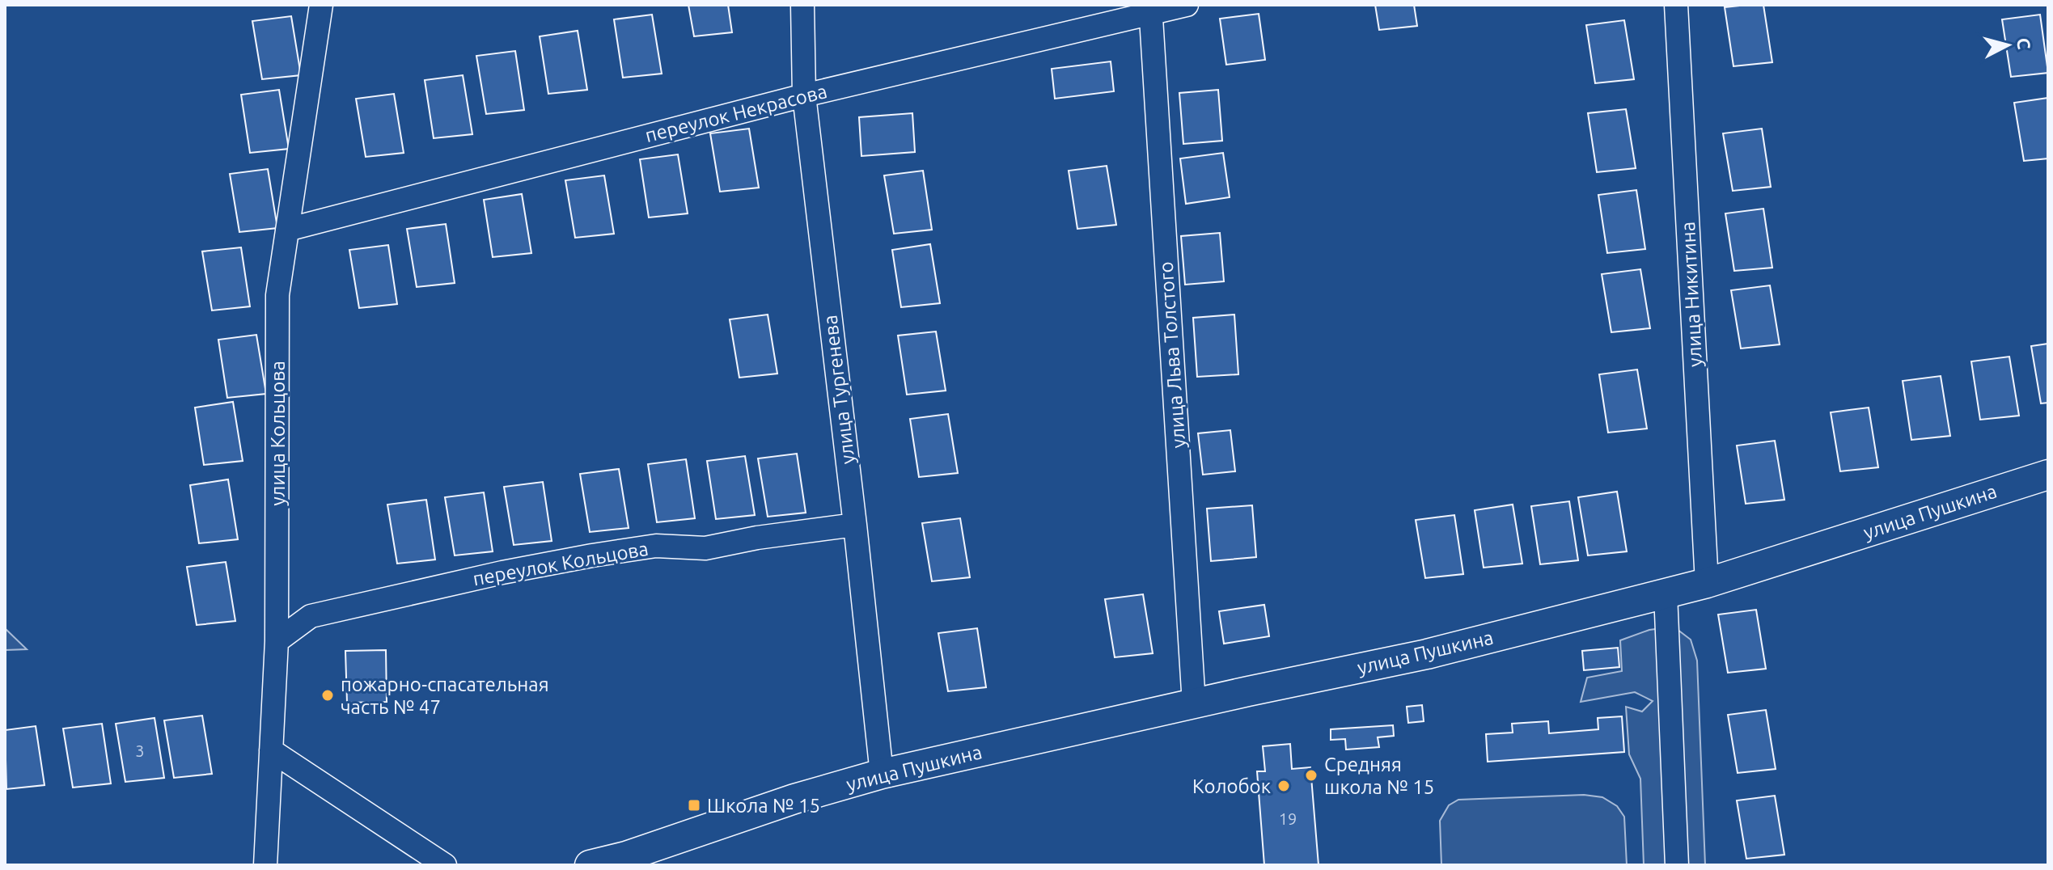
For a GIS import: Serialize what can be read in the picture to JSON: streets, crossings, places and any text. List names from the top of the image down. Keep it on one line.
{"streets":{"street":["переулок Некрасова","улица Никитина","улица Льва Толстого","улица Тургенева","улица Кольцова","улица Пушкина","переулок Кольцова"]},"crossings":[["переулок Некрасова","улица Льва Толстого"],["переулок Некрасова","улица Тургенева"],["переулок Некрасова","улица Кольцова"],["улица Никитина","улица Пушкина"],["улица Льва Толстого","улица Пушкина"],["улица Тургенева","улица Пушкина"],["улица Тургенева","переулок Кольцова"],["улица Кольцова","переулок Кольцова"]],"places":{"other":["пожарно-спасательная часть № 47","Средняя школа № 15","Колобок"],"transit":["Школа № 15"]},"house_numbers":["3","19"],"north":"right"}
